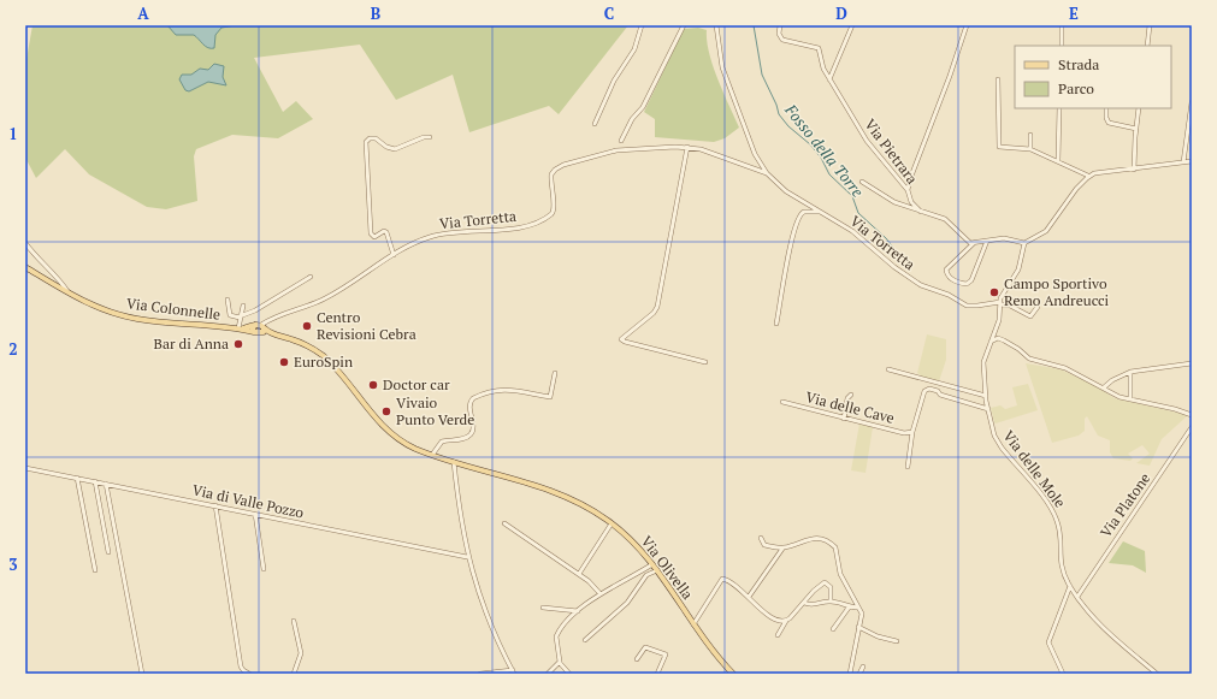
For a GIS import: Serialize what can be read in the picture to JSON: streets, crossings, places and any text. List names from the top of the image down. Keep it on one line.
{"streets":{"main road":["Via Colonnelle","Via Olivella"],"street":["Via Pietrara","Via Torretta","Via delle Cave","Via delle Mole","Via di Valle Pozzo","Via Platone"]},"crossings":[["Via Torretta","Via Colonnelle"],["Via Torretta","Via delle Mole"],["Via Colonnelle","Via Olivella"],["Via delle Mole","Via Platone"]],"water":["Fosso della Torre"],"places":["Campo Sportivo Remo Andreucci","Centro Revisioni Cebra","Bar di Anna","EuroSpin","Doctor car","Vivaio Punto Verde"],"legend":["Strada","Parco"],"grid":{"columns":["A","B","C","D","E"],"rows":["1","2","3"]}}
